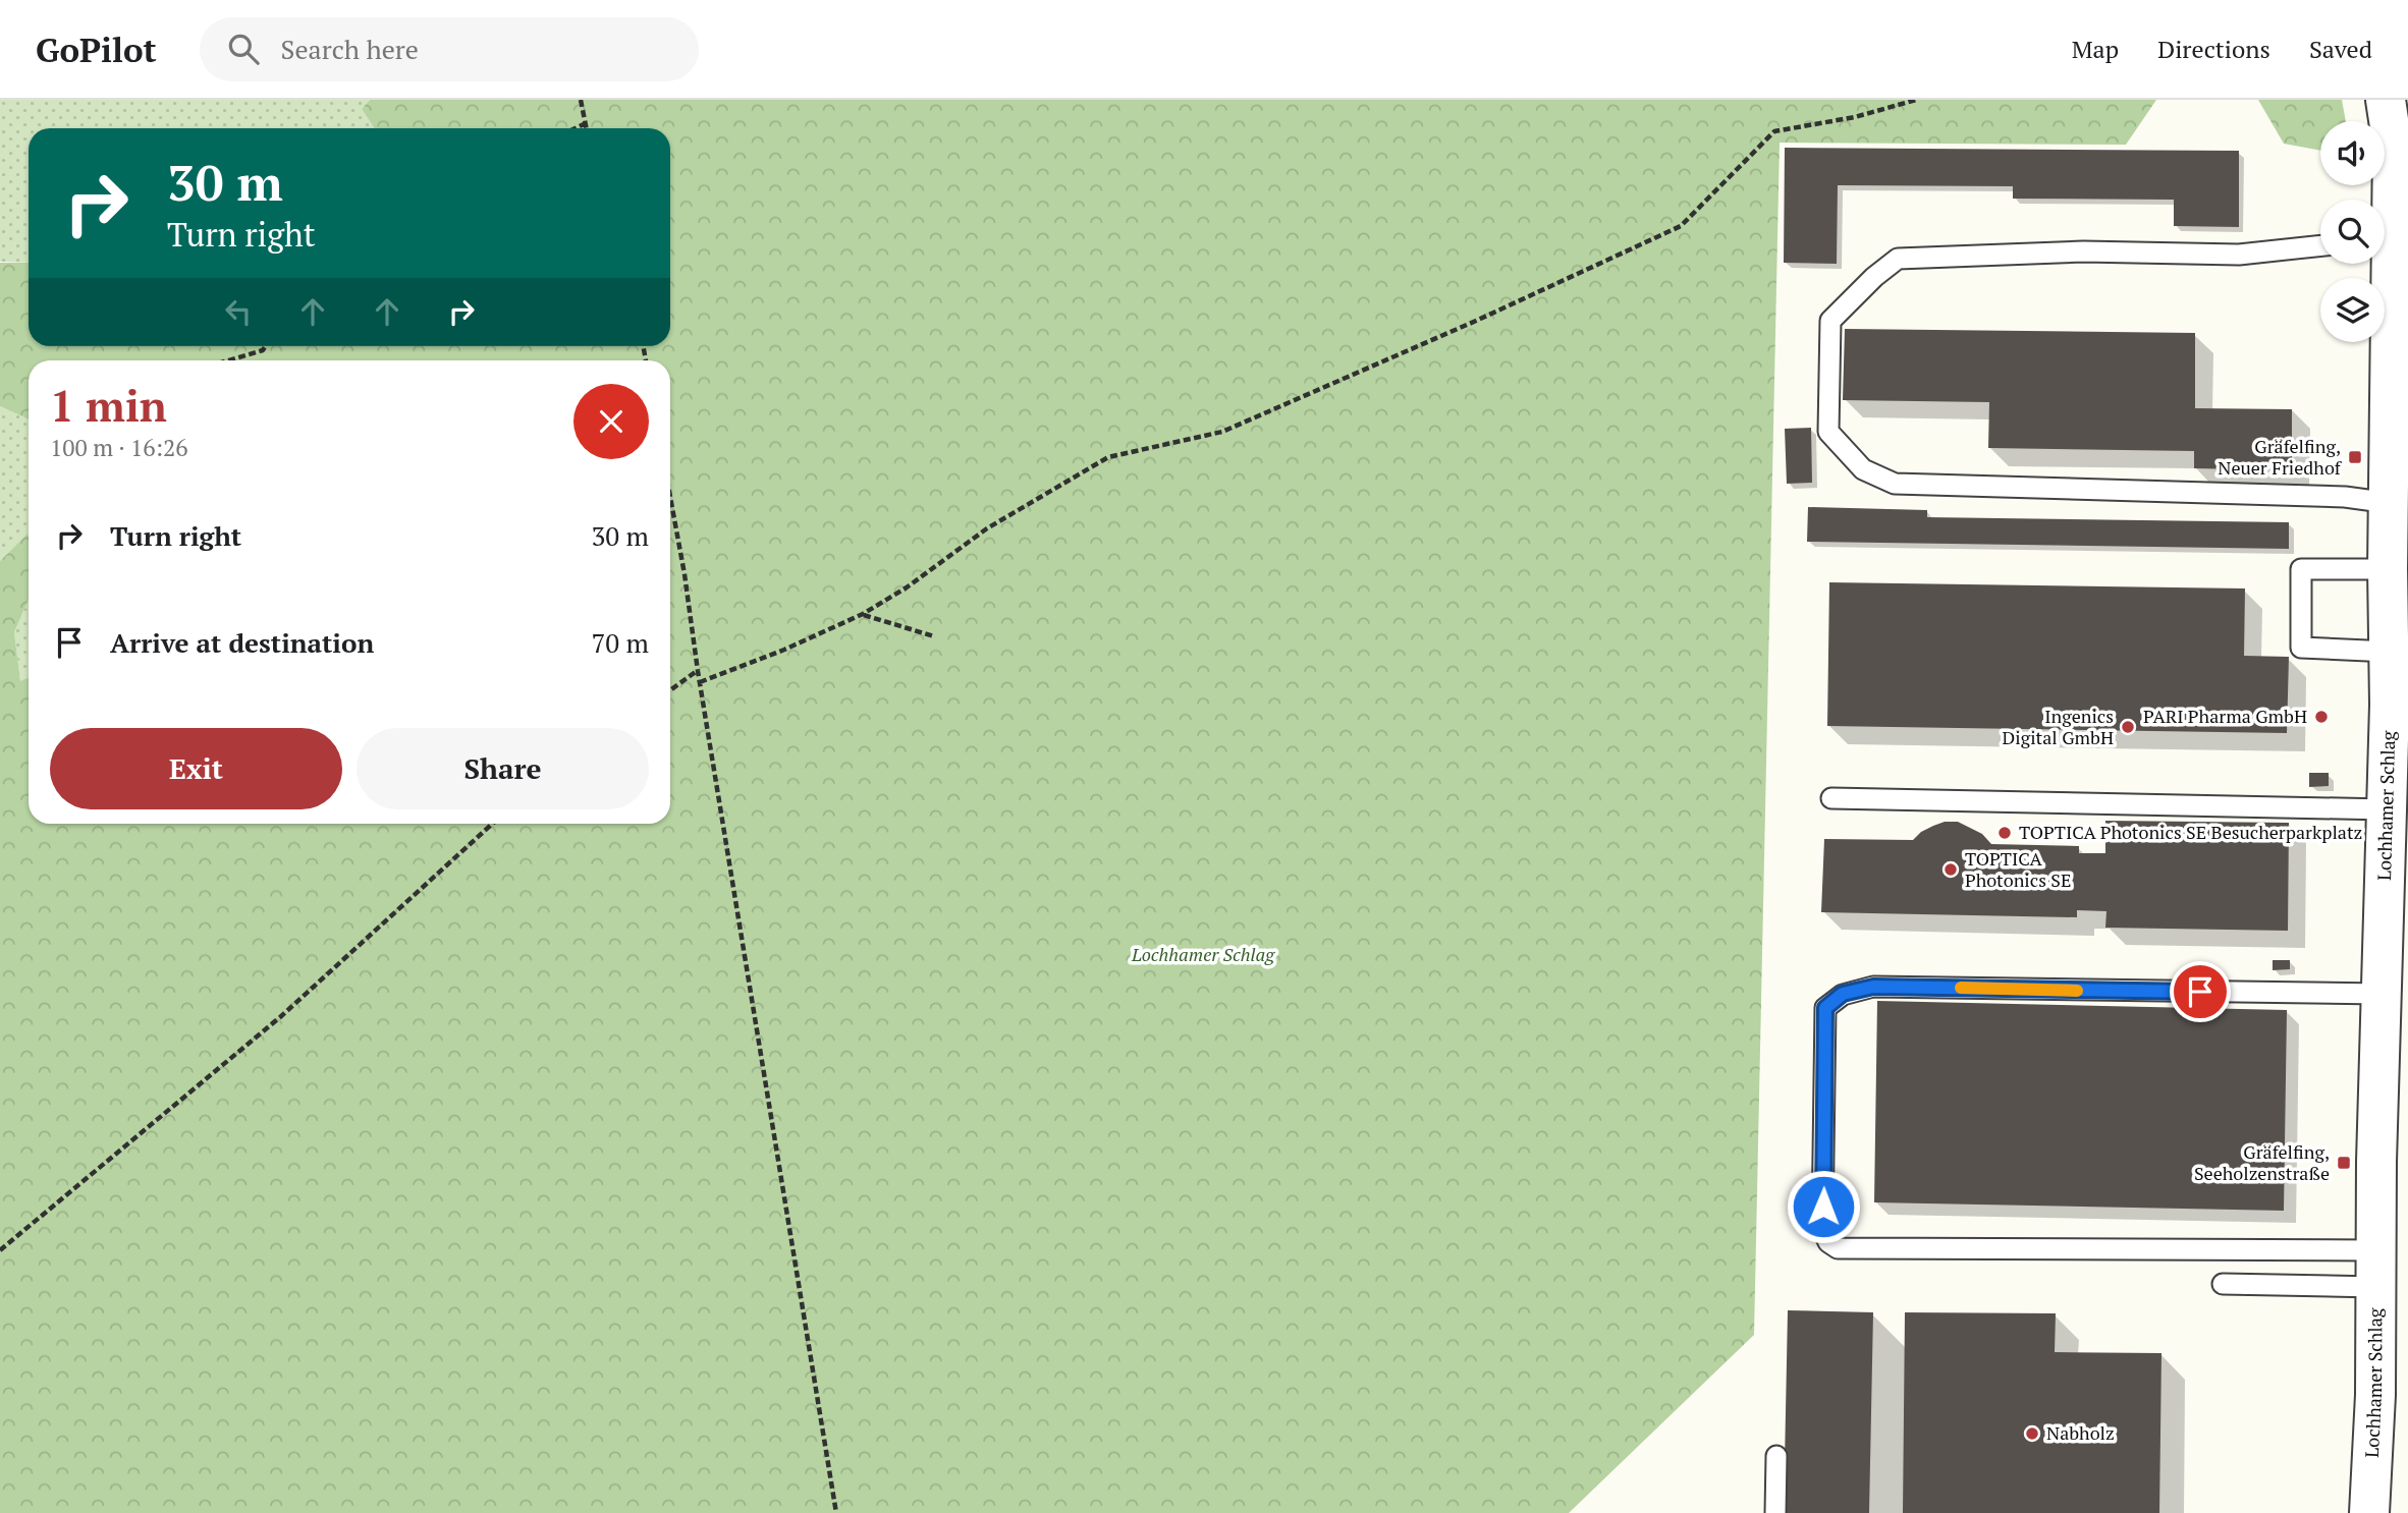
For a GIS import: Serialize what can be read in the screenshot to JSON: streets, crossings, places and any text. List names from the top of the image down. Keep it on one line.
{"streets":{"street":["Lochhamer Schlag"]},"parks":["Lochhamer Schlag"],"places":{"transit":["Gräfelfing, Neuer Friedhof","Gräfelfing, Seeholzenstraße"],"other":["PARI Pharma GmbH","Ingenics Digital GmbH","TOPTICA Photonics SE Besucherparkplatz","TOPTICA Photonics SE","Nabholz"]},"page":{"header":"GoPilot","search":"Search here","nav":["Map","Directions","Saved"],"turn":["30 m","Turn right"],"heading":["1 min","100 m · 16:26"],"list":[{"name":"Turn right","value":"30 m"},{"name":"Arrive at destination","value":"70 m"}],"buttons":["Exit","Share"]}}
